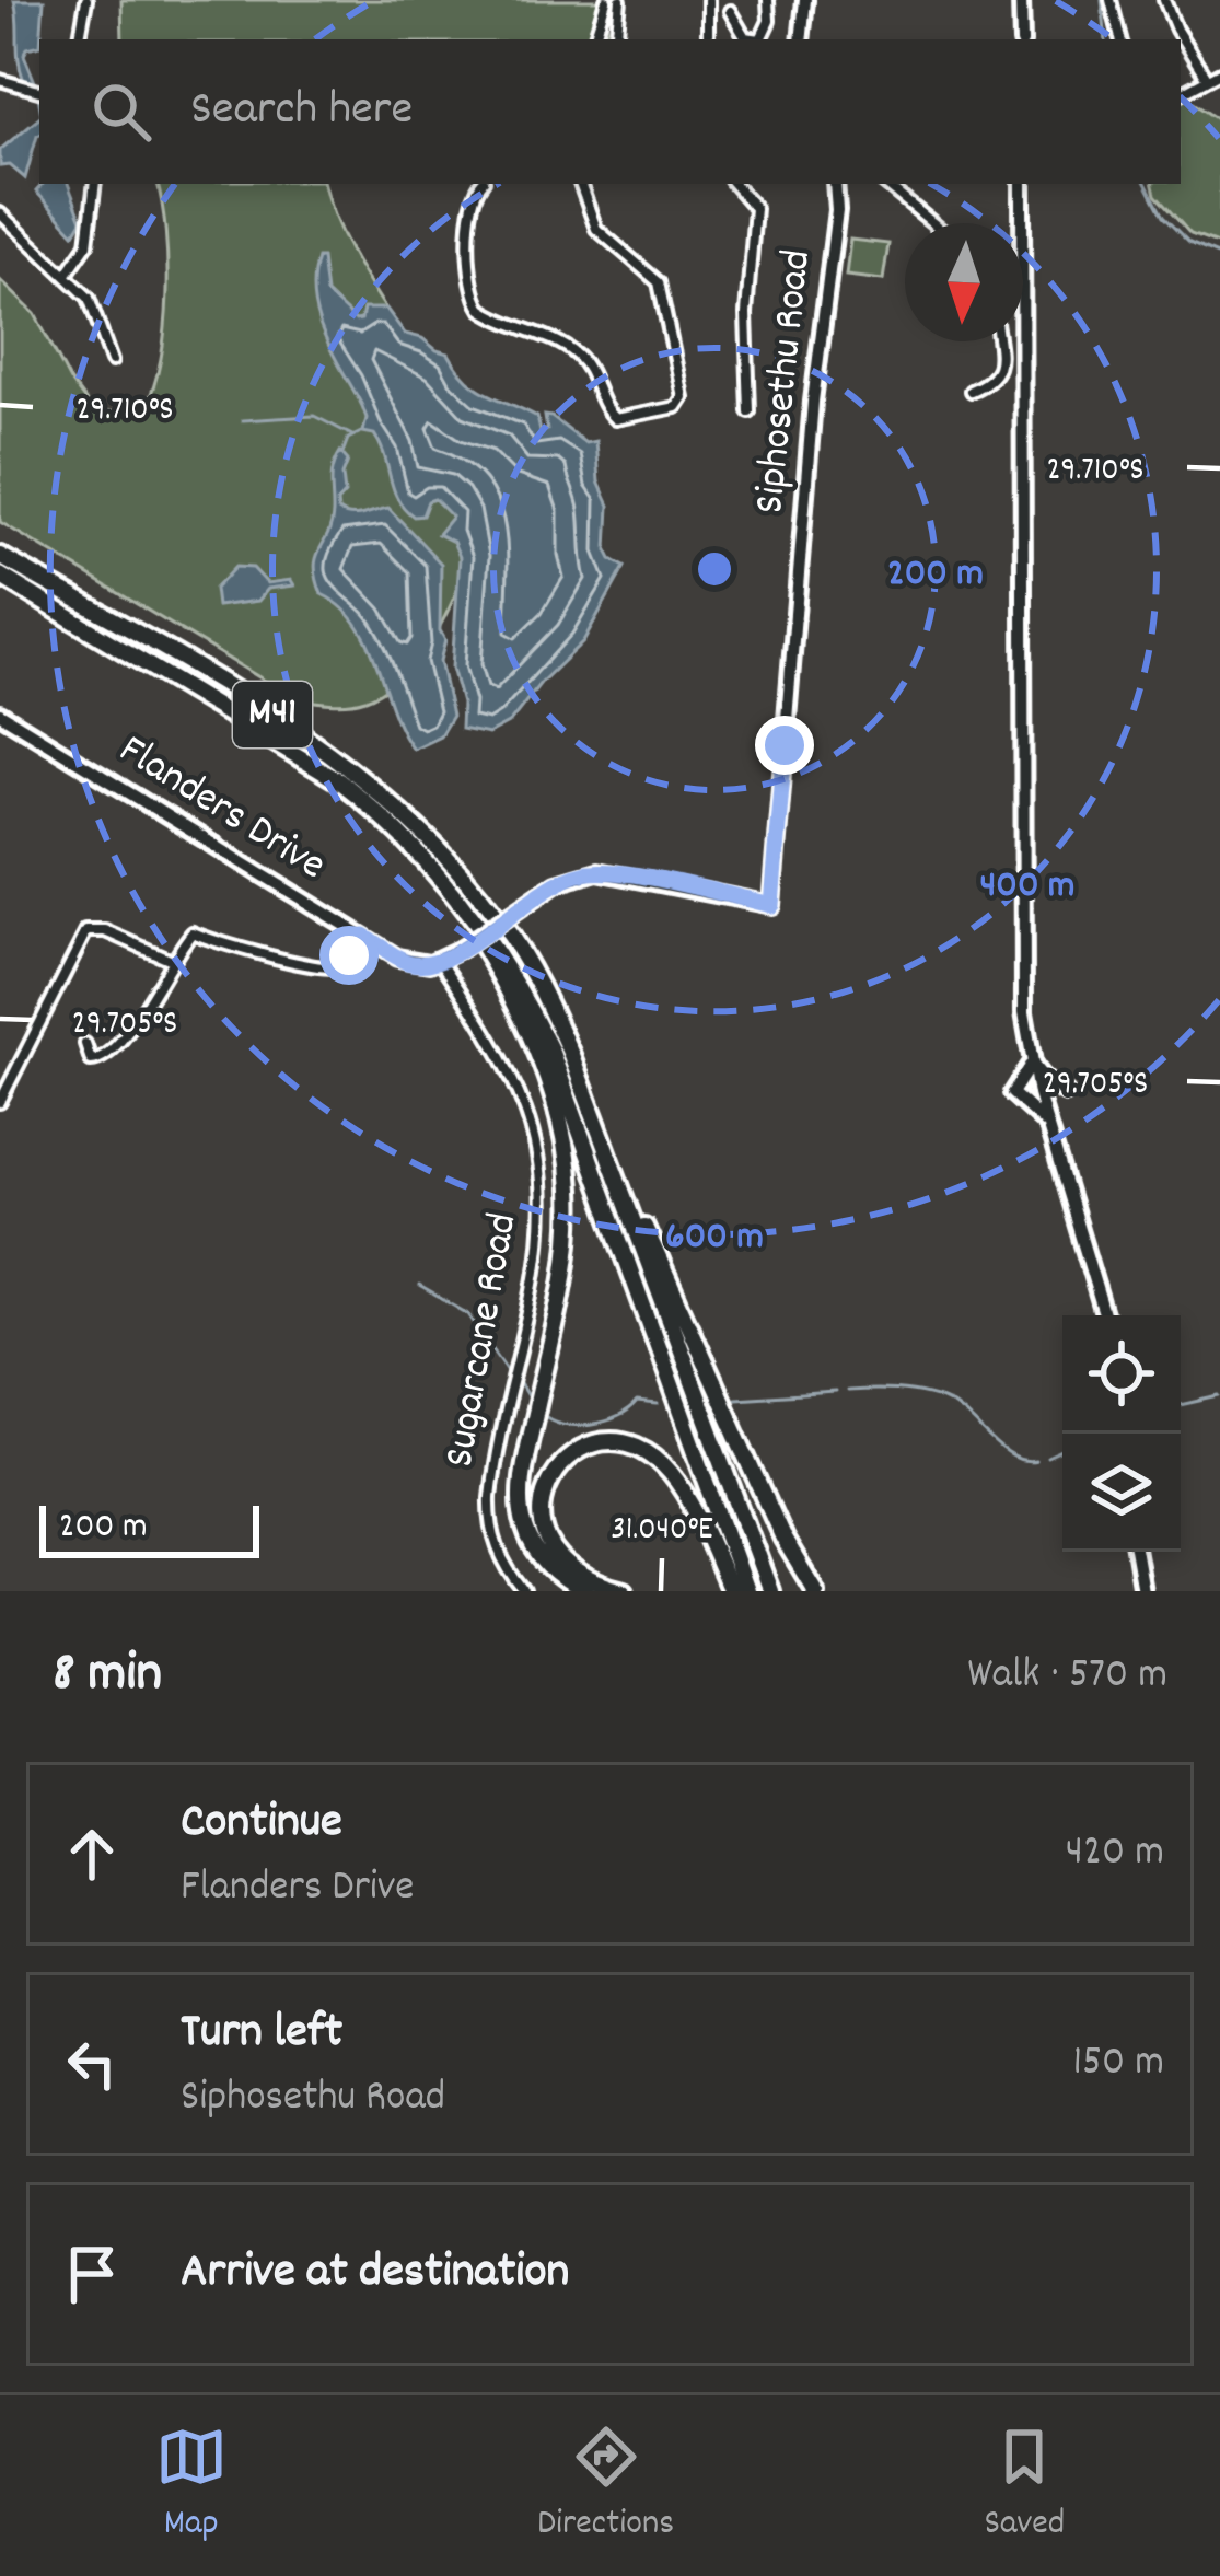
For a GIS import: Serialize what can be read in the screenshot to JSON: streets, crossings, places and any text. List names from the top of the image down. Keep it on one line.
{"streets":{"highway":["M41"],"street":["Siphosethu Road","Flanders Drive","Sugarcane Road"]},"crossings":[["Siphosethu Road","Flanders Drive"],["Siphosethu Road","Sugarcane Road"],["Flanders Drive","Sugarcane Road"]],"scale_bar":"200 m","north":"bottom","page":{"search":"Search here","scale":"200 m","heading":["8 min","Walk · 570 m"],"list":[["Continue","Flanders Drive","420 m"],["Turn left","Siphosethu Road","150 m"],"Arrive at destination"],"nav":["Map","Directions","Saved"]},"coordinates":["29.710°S","29.705°S","31.040°E"],"rings":["200 m","400 m","600 m"]}
